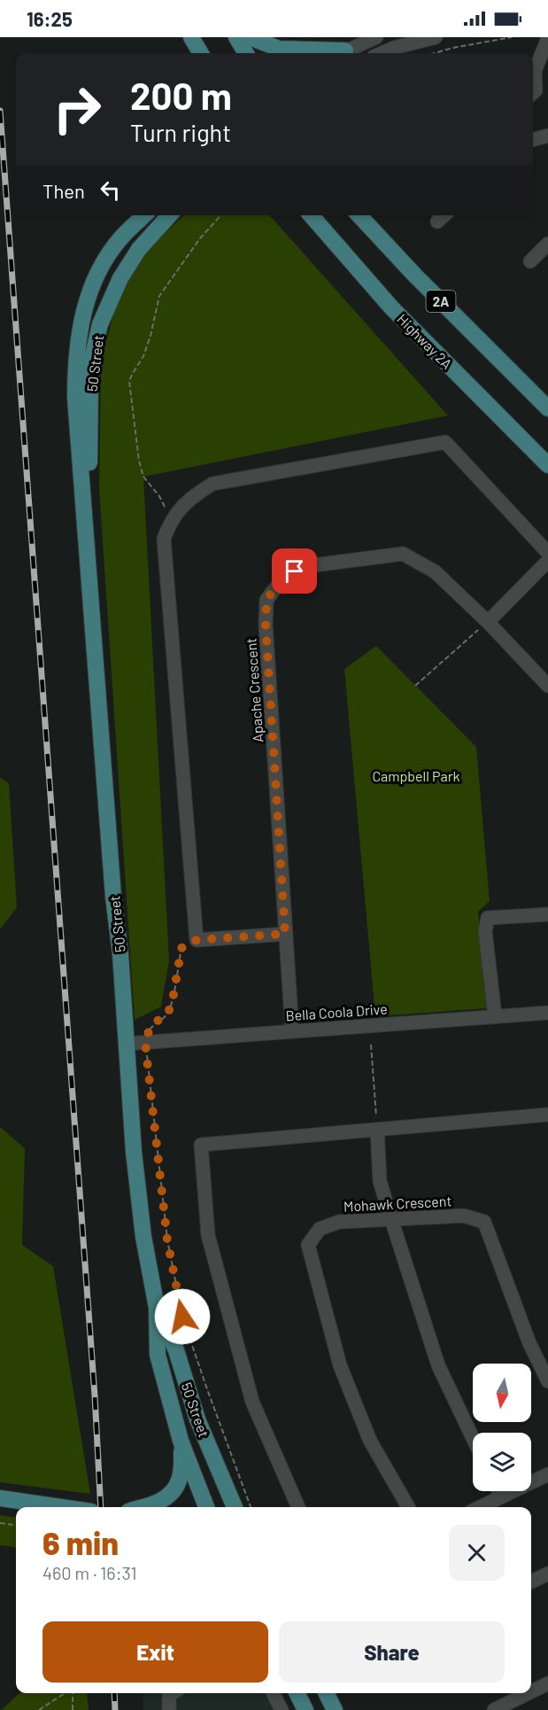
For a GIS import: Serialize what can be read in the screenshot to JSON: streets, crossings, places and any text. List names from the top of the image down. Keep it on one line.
{"streets":{"main road":["2A","Highway 2A","50 Street"],"street":["Apache Crescent","Bella Coola Drive","Mohawk Crescent"]},"crossings":[["50 Street","Bella Coola Drive"],["Apache Crescent","Bella Coola Drive"]],"parks":["Campbell Park"],"north":"bottom","page":{"status":"16:25","turn":["200 m","Turn right"],"then":"Then","heading":["6 min","460 m · 16:31"],"buttons":["Exit","Share"]}}
